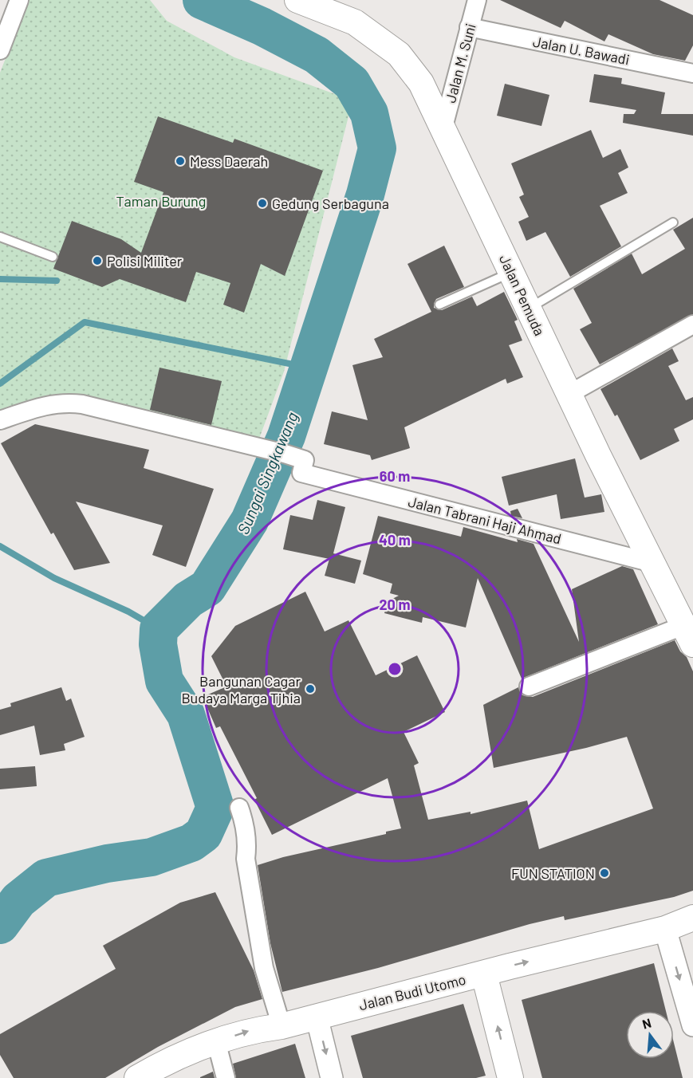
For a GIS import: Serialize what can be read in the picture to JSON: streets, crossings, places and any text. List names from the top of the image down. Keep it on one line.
{"streets":{"main road":["Jalan Pemuda","Jalan Budi Utomo"],"street":["Jalan U. Bawadi","Jalan M. Suni","Jalan Tabrani Haji Ahmad"]},"crossings":[["Jalan U. Bawadi","Jalan M. Suni"],["Jalan M. Suni","Jalan Pemuda"],["Jalan Pemuda","Jalan Tabrani Haji Ahmad"]],"one_way":["Jalan Budi Utomo"],"water":["Sungai Singkawang"],"parks":["Taman Burung"],"places":["Mess Daerah","Gedung Serbaguna","Polisi Militer","Bangunan Cagar Budaya Marga Tjhia","FUN STATION"],"north":"top","rings":["60 m","40 m","20 m"]}
